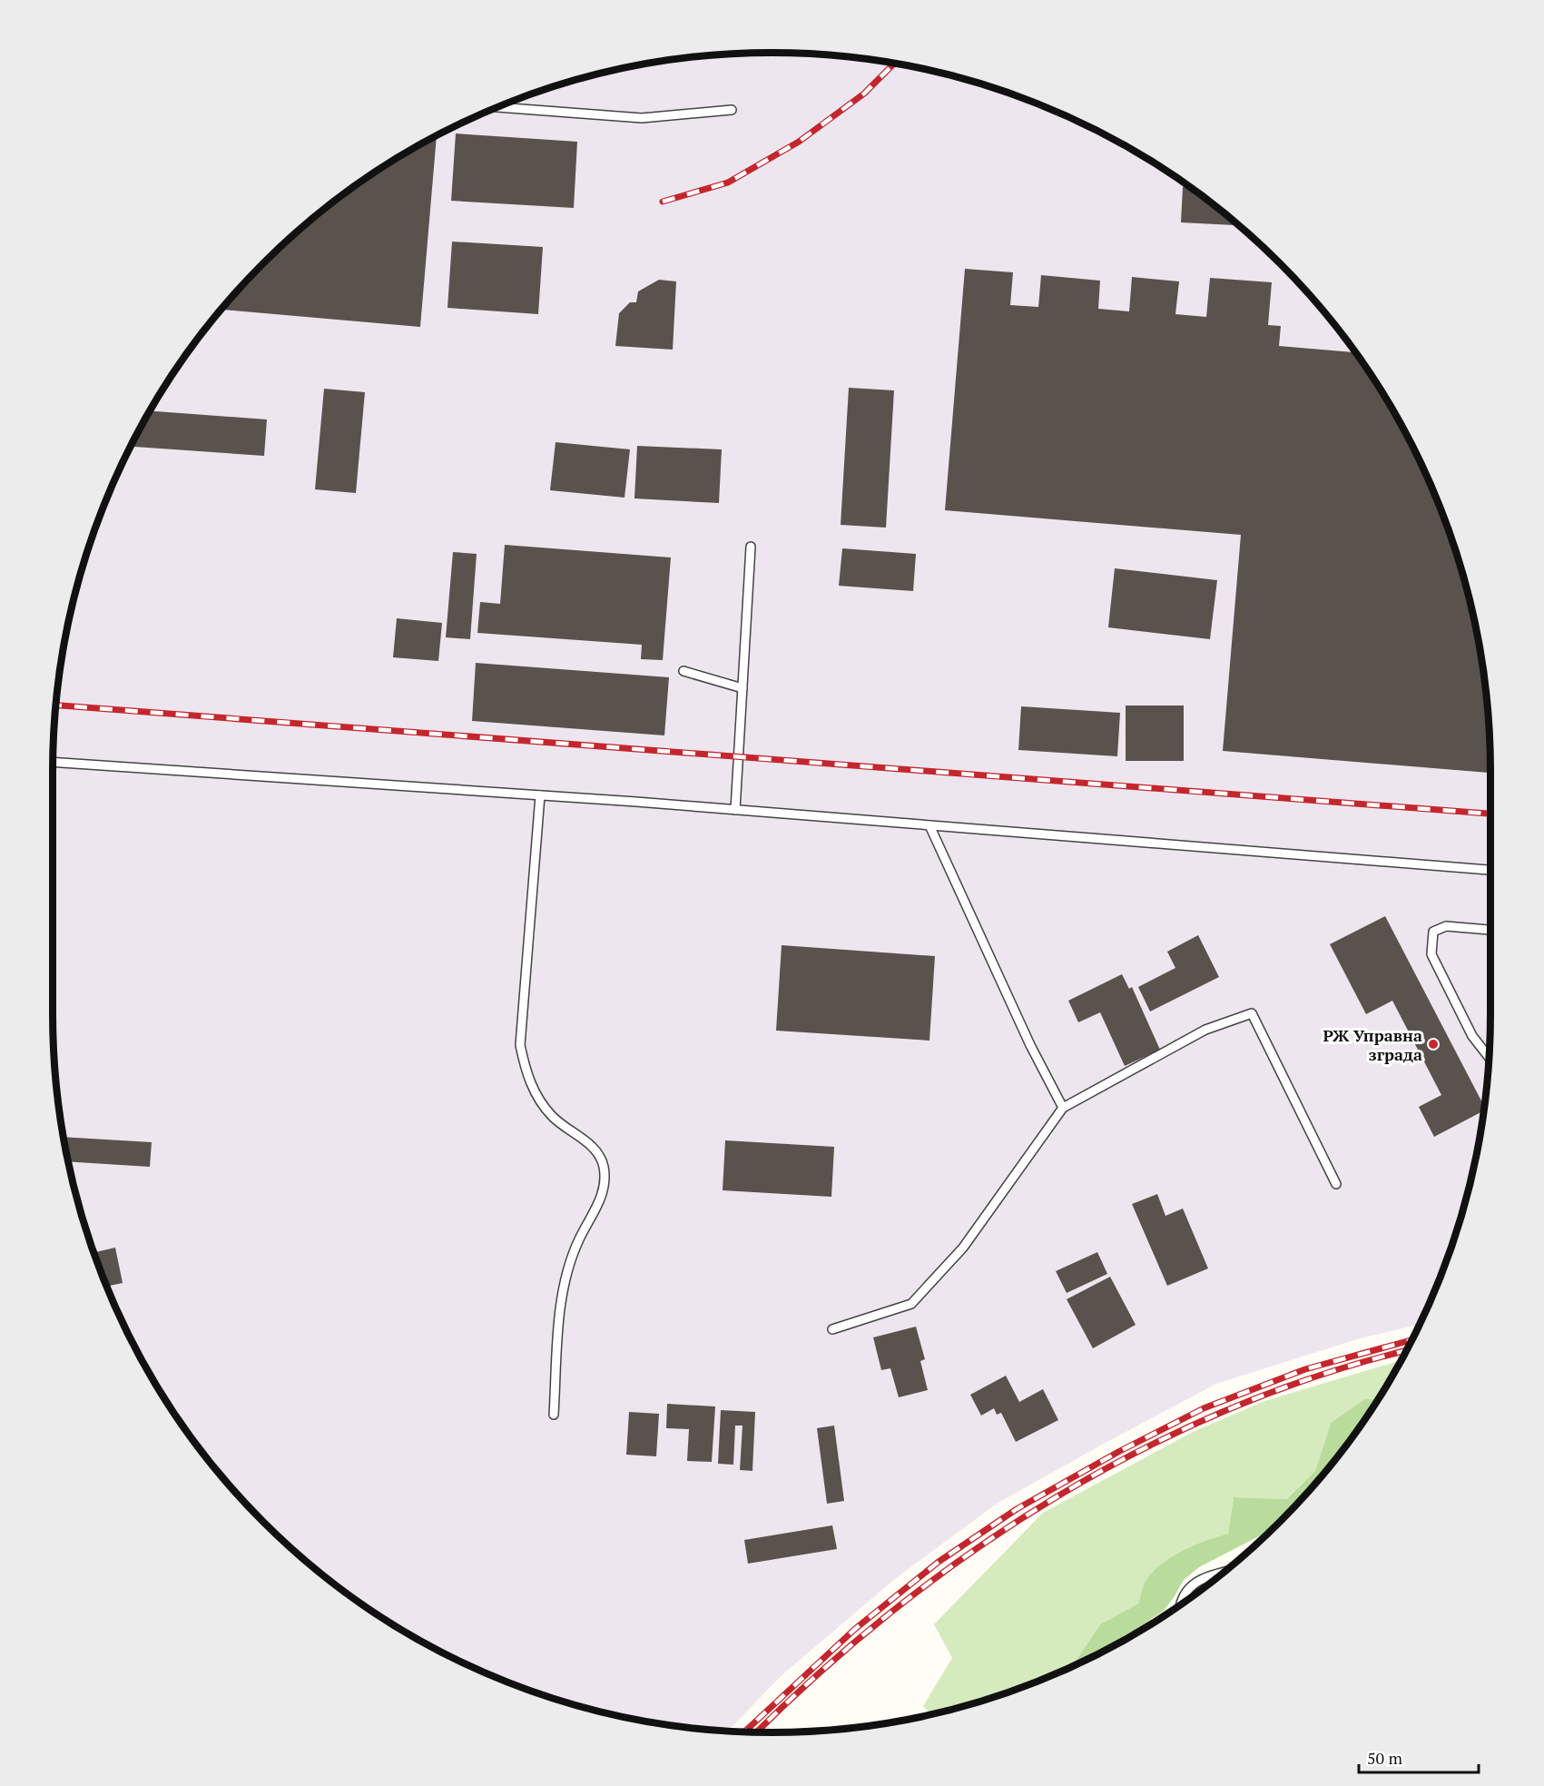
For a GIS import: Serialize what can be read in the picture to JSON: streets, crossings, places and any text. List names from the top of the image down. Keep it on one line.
{"places":["РЖ Управна зграда"],"scale_bar":"50 m"}
